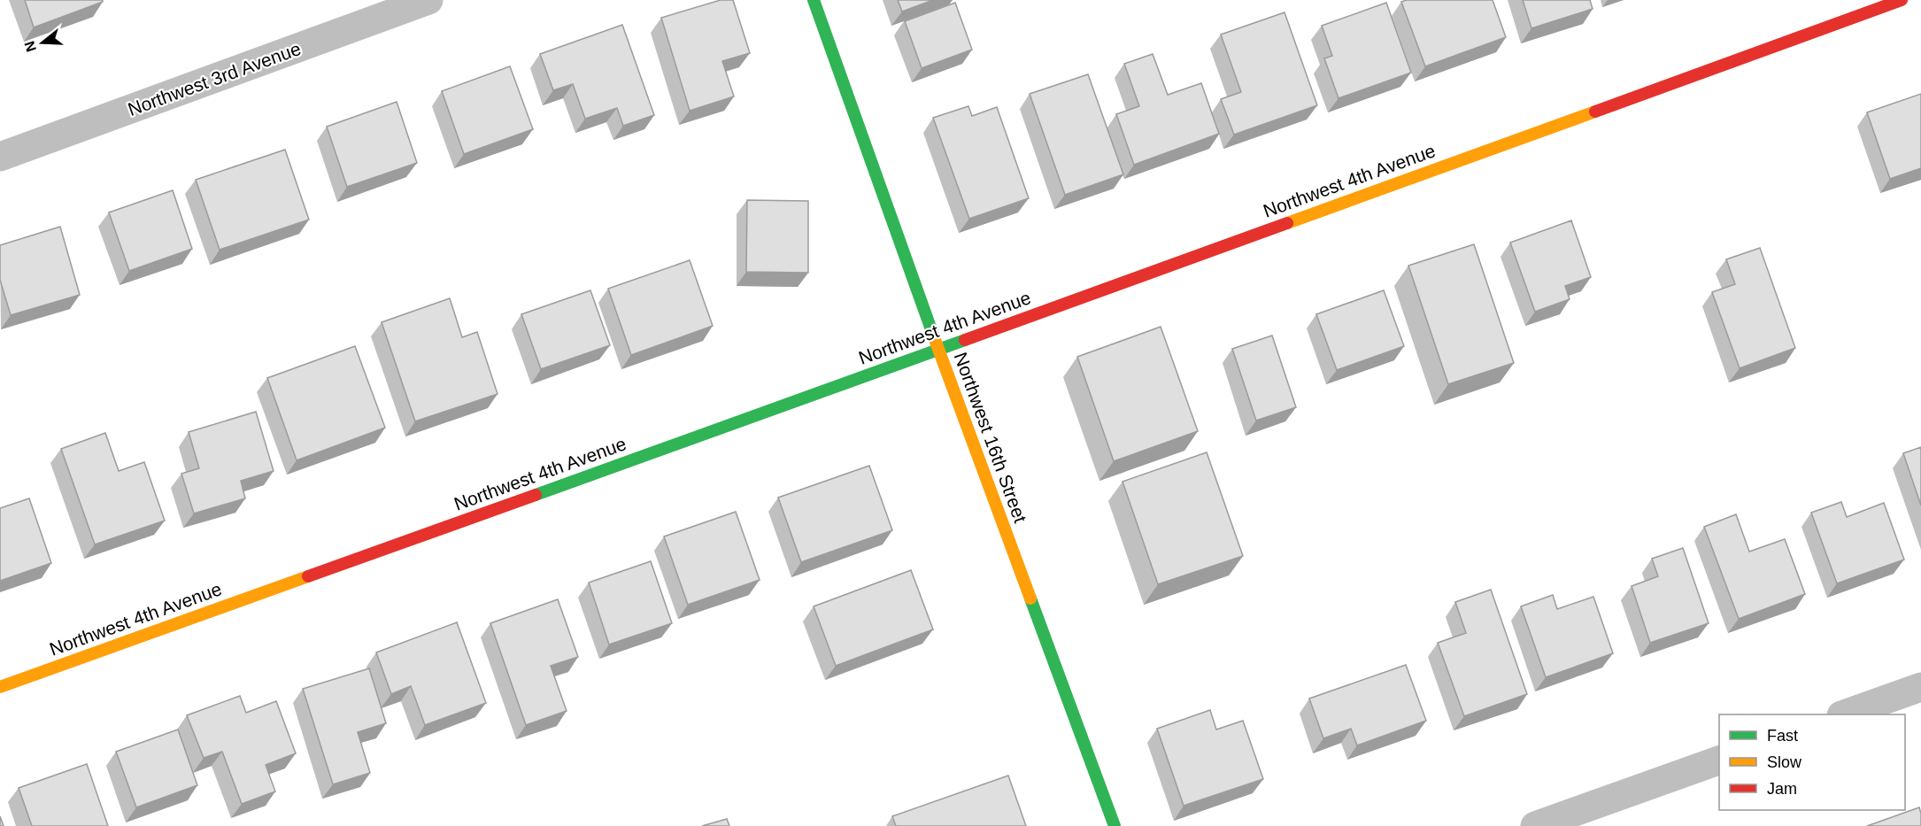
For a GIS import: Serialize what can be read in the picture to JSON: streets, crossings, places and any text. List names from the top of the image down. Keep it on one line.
{"streets":{"street":["Northwest 3rd Avenue","Northwest 4th Avenue","Northwest 16th Street"]},"crossings":[["Northwest 4th Avenue","Northwest 16th Street"]],"legend":["Fast","Slow","Jam"],"north":"left"}
